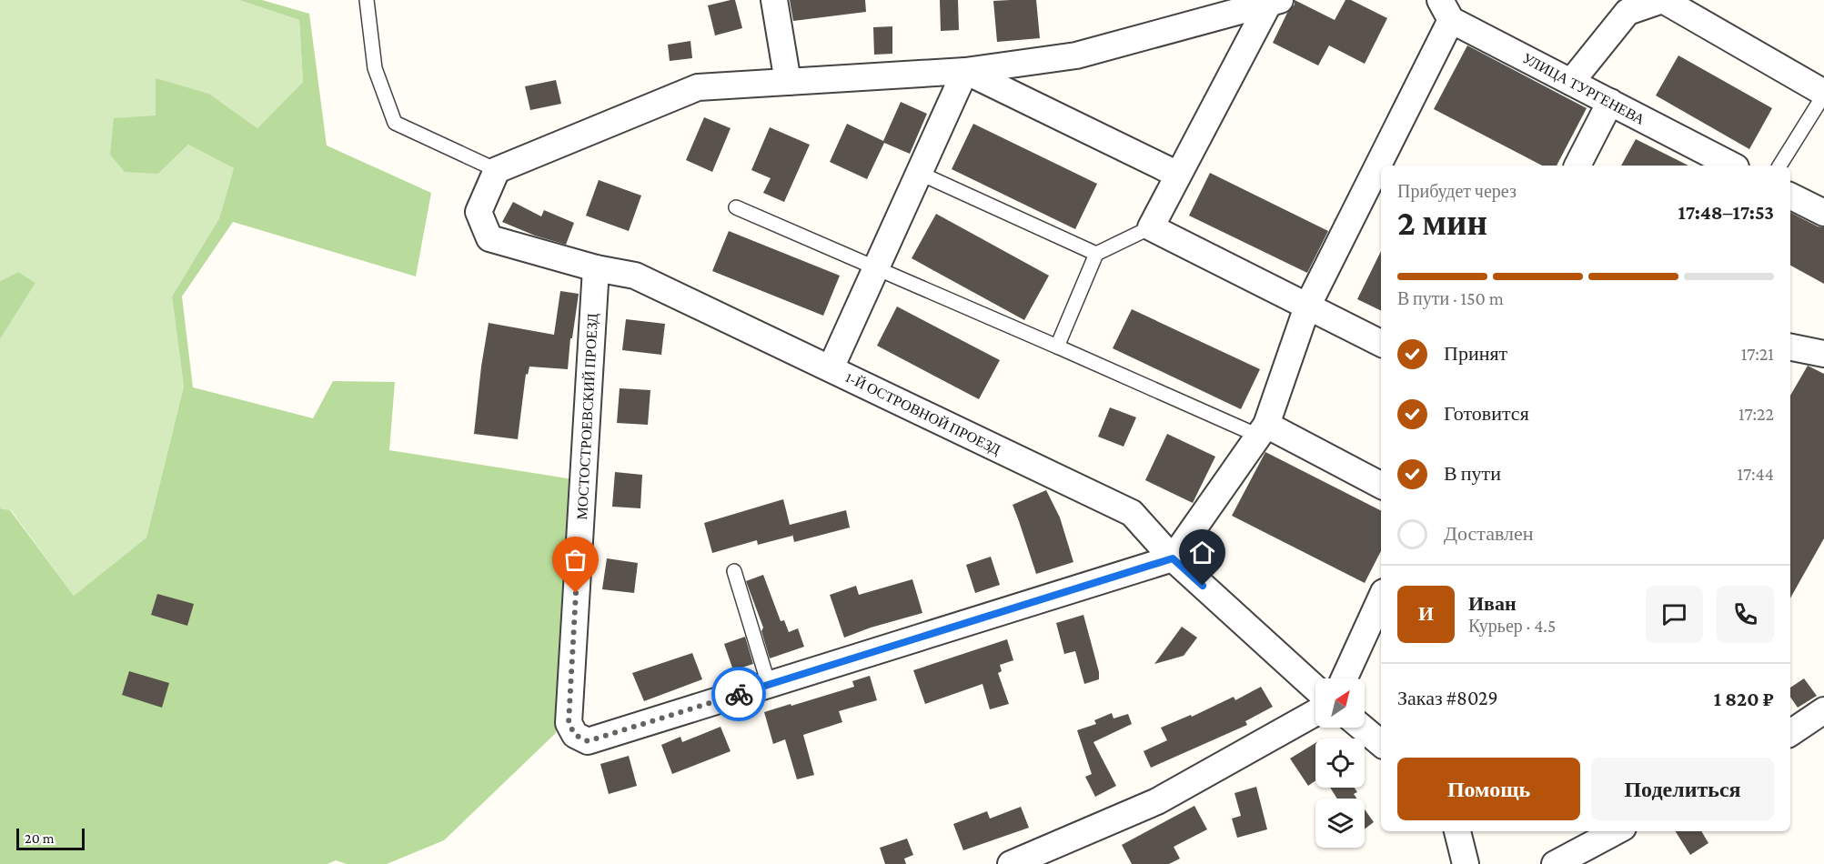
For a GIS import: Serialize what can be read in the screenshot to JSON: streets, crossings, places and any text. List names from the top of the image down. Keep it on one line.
{"streets":{"street":["УЛИЦА ТУРГЕНЕВА","1-Й ОСТРОВНОЙ ПРОЕЗД","МОСТОСТРОЕВСКИЙ ПРОЕЗД"]},"crossings":[["1-Й ОСТРОВНОЙ ПРОЕЗД","МОСТОСТРОЕВСКИЙ ПРОЕЗД"]],"scale_bar":"20 m","north":"top right","page":{"heading":["2 мин","Прибудет через","17:48–17:53"],"panel":["Иван","Курьер · 4.5","Заказ #8029","1 820 ₽"],"bar":"В пути · 150 m","list":[["Принят","17:21"],["Готовится","17:22"],["В пути","17:44"],"Доставлен"],"round":"И","buttons":["Помощь","Поделиться"],"scale":"20 m"}}
